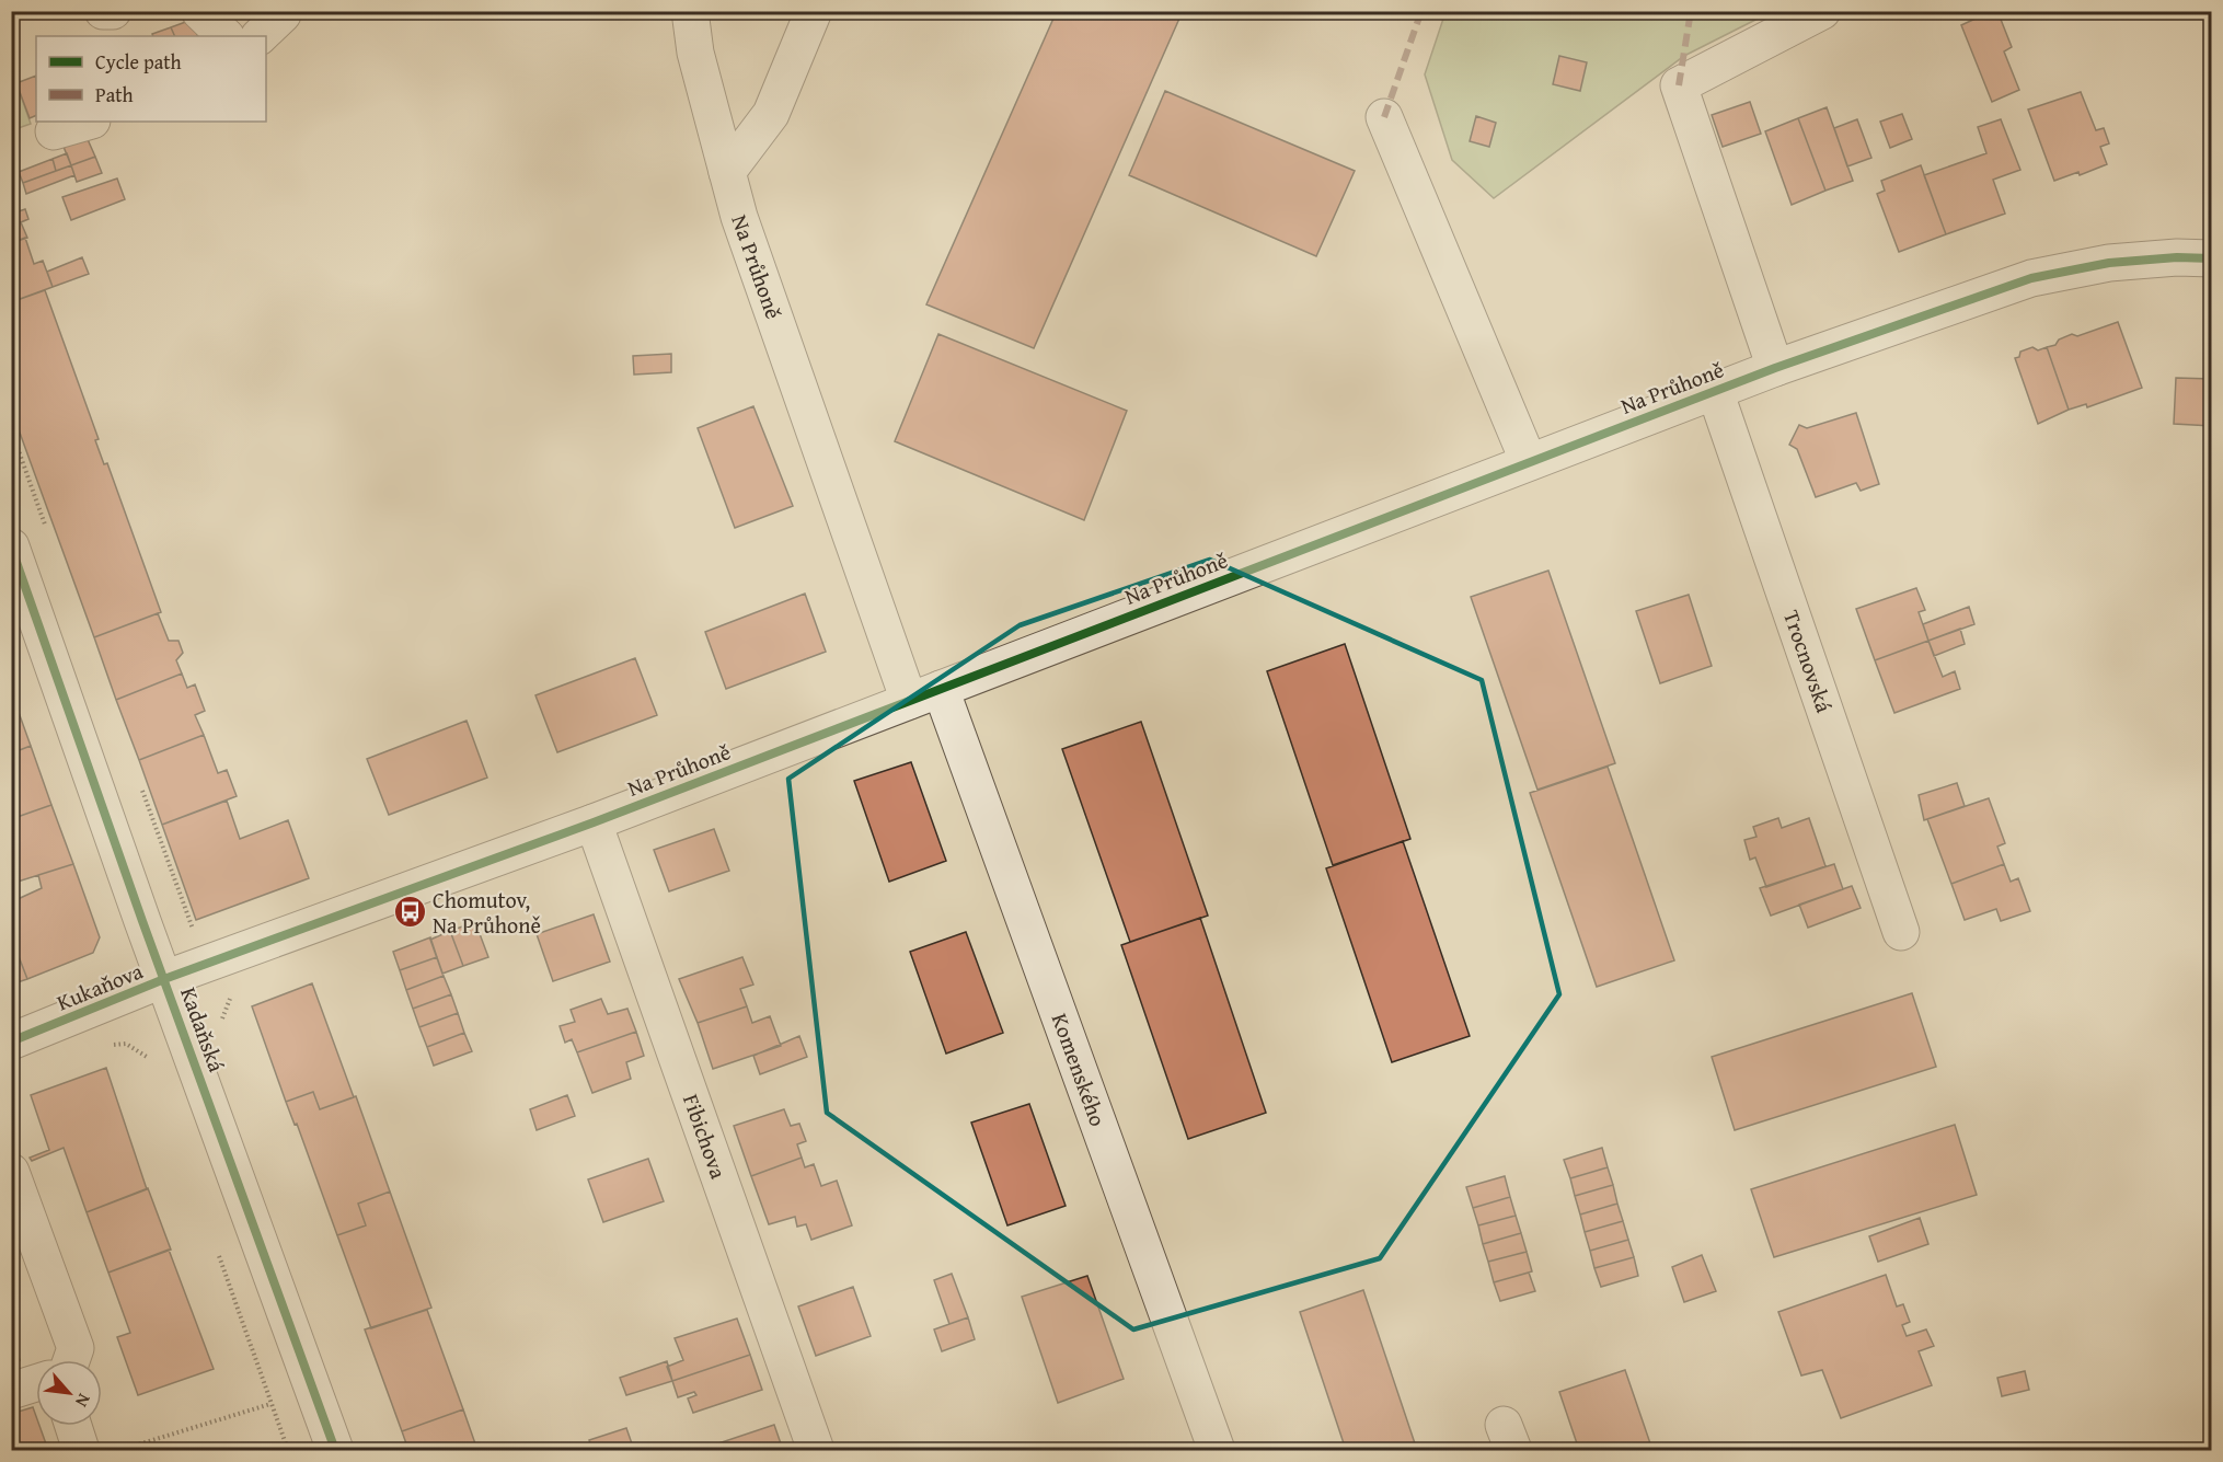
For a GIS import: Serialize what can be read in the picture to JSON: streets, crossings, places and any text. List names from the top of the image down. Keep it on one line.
{"streets":{"street":["Na Průhoně","Trocnovská","Kukaňova","Kadaňská","Komenského","Fibichova"]},"crossings":[["Na Průhoně","Trocnovská"],["Na Průhoně","Kukaňova"],["Na Průhoně","Kadaňská"],["Na Průhoně","Komenského"],["Na Průhoně","Fibichova"],["Kukaňova","Kadaňská"]],"places":{"bus stop":["Chomutov, Na Průhoně"]},"legend":["Cycle path","Path"],"north":"bottom right"}
